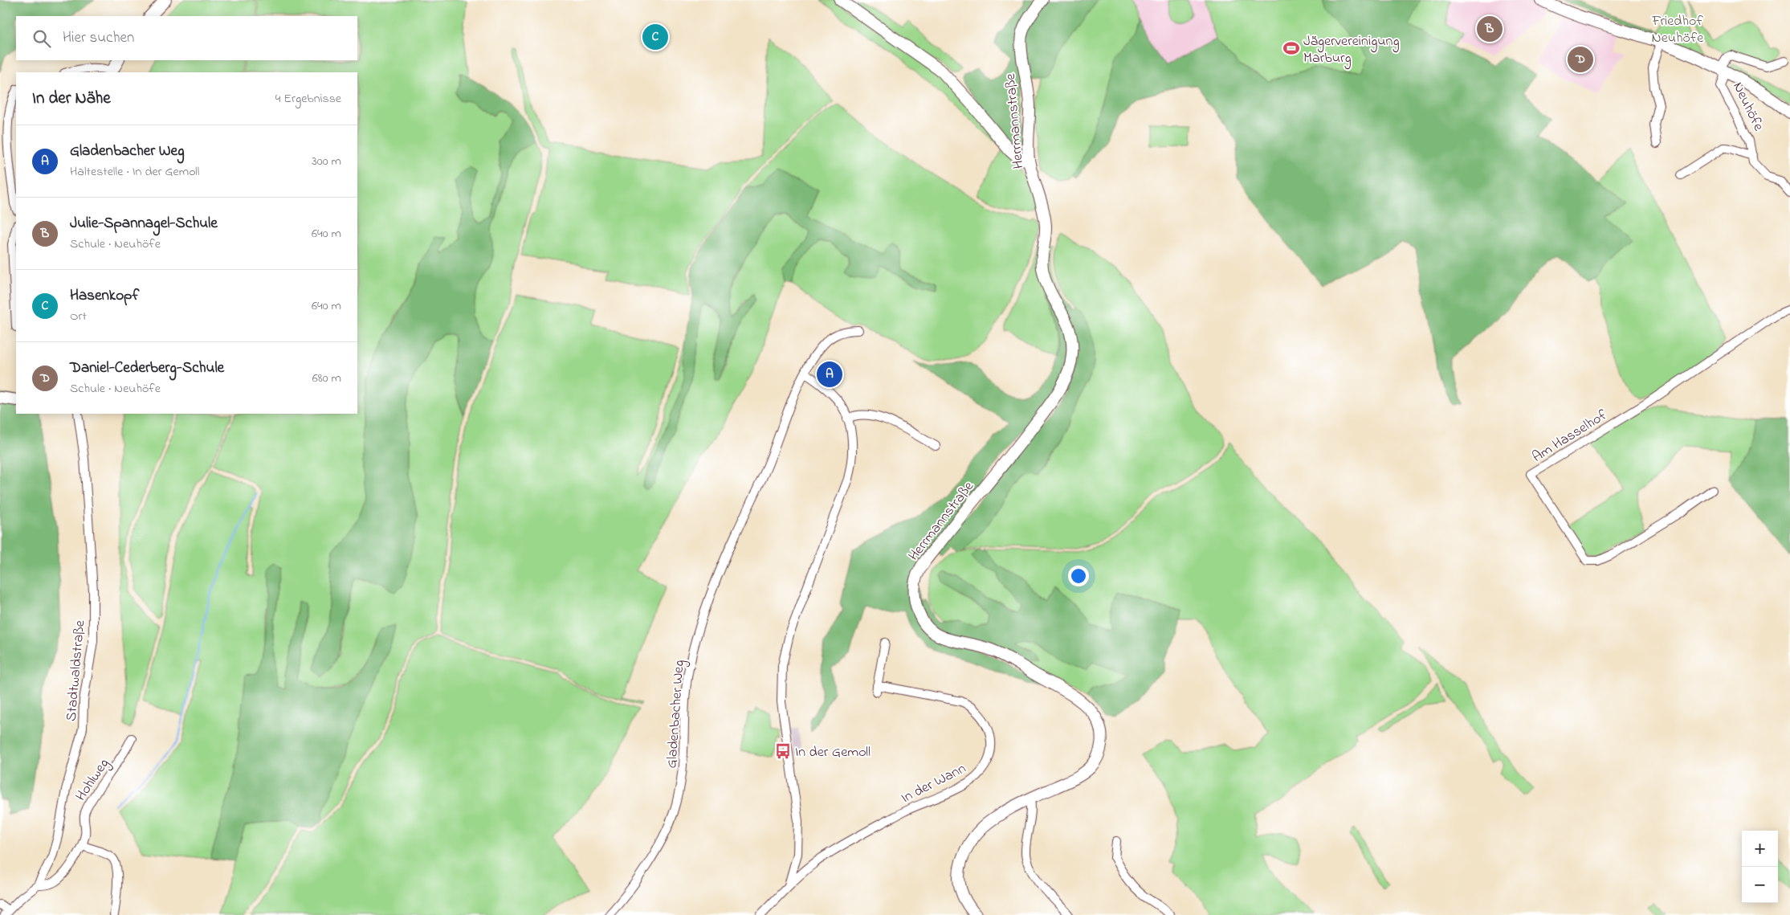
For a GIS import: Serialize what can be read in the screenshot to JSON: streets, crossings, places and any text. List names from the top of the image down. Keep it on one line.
{"streets":{"street":["Neuhöfe","Herrmannstraße","Am Hasselhof","Stadtwaldstraße","Gladenbacher Weg","Hohlweg","In der Wann"]},"crossings":[["Stadtwaldstraße","Hohlweg"]],"parks":["Friedhof Neuhöfe"],"places":{"sports":["Jägervereinigung Marburg"],"bus stop":["In der Gemoll"]},"page":{"pins":["B","C","D","A"],"search":"Hier suchen","heading":["In der Nähe","4 Ergebnisse"],"list":[{"mark":"A","name":"Gladenbacher Weg","note":"Haltestelle · In der Gemoll","value":"300 m"},{"mark":"B","name":"Julie-Spannagel-Schule","note":"Schule · Neuhöfe","value":"640 m"},{"mark":"C","name":"Hasenkopf","note":"Ort","value":"640 m"},{"mark":"D","name":"Daniel-Cederberg-Schule","note":"Schule · Neuhöfe","value":"680 m"}],"map_buttons":["+","−"]}}
